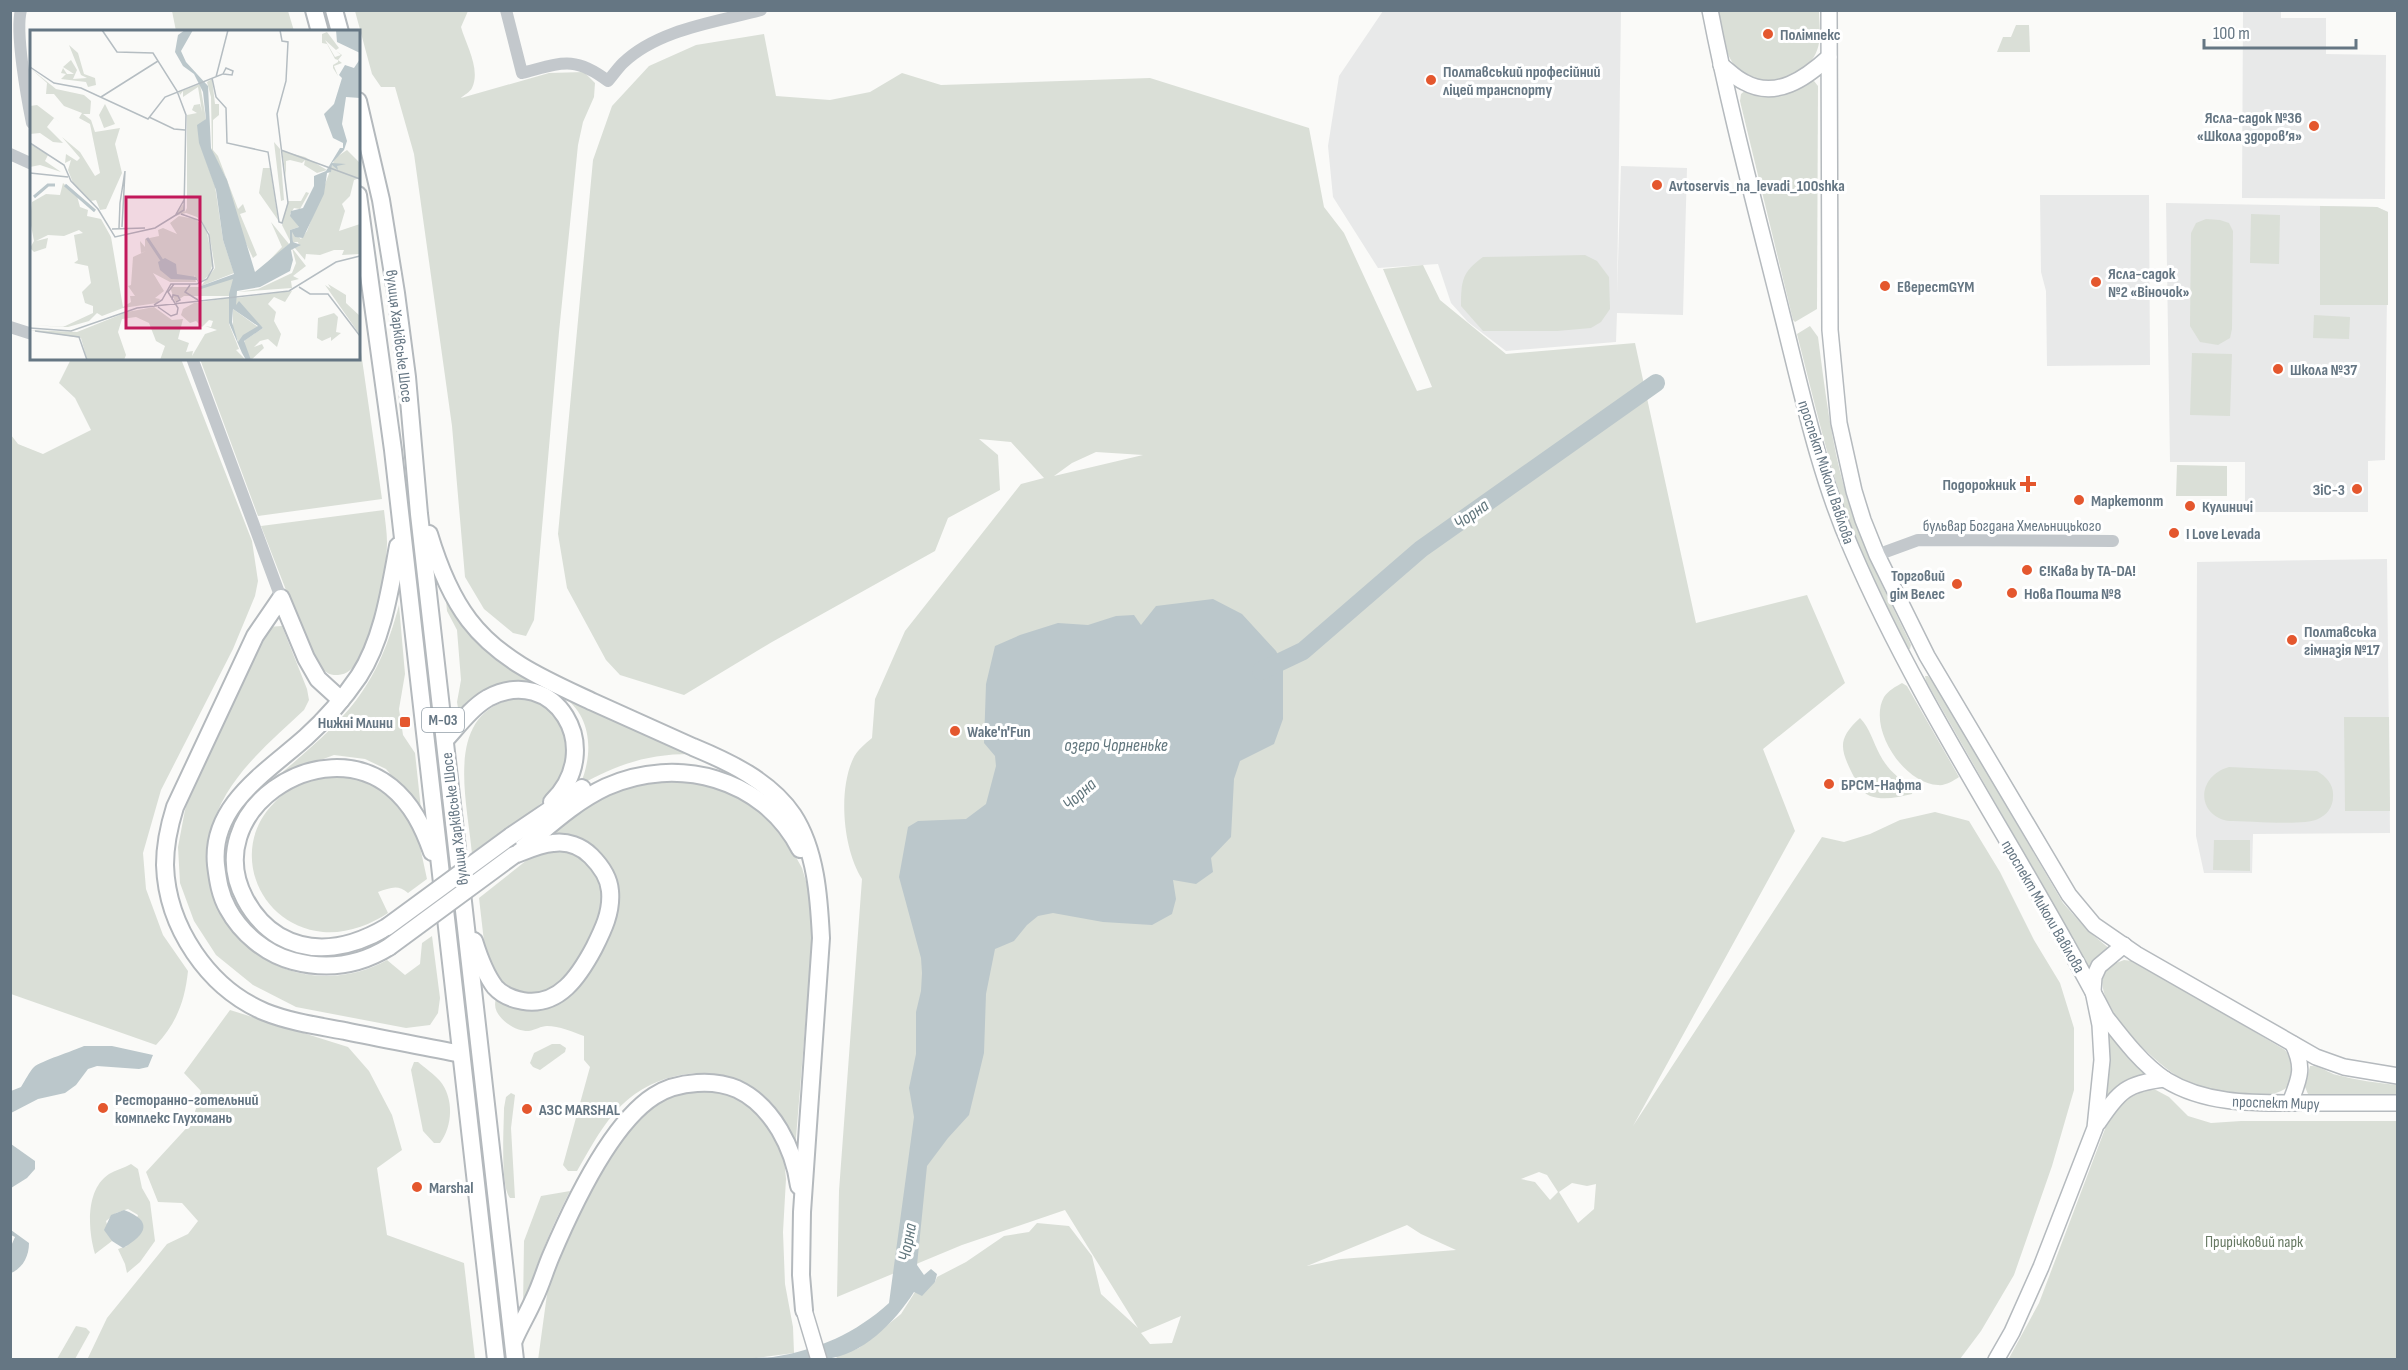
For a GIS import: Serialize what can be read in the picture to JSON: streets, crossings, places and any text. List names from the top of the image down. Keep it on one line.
{"streets":{"highway":["вулиця Харківське Шосе","М-03"],"main road":["проспект Миколи Вавілова","проспект Миру"],"street":["бульвар Богдана Хмельницького"]},"crossings":[["проспект Миколи Вавілова","бульвар Богдана Хмельницького"],["проспект Миколи Вавілова","проспект Миру"]],"water":["Чорна","озеро Чорненьке"],"parks":["Прирічковий парк"],"places":{"other":["Полімпекс","Полтавський професійний ліцей транспорту","Ясла-садок №36 «Школа здоров’я»","Avtoservis_na_levadi_100shka","Ясла-садок №2 «Віночок»","ЕверестGYM","Школа №37","ЗіС-3","Маркетопт","Кулиничі","I Love Levada","Є!Кава by TA-DA!","Торговий дім Велес","Нова Пошта №8","Полтавська гімназія №17","Wake'n'Fun","БРСМ-Нафта","Ресторанно-готельний комплекс Глухомань","АЗС MARSHAL","Marshal"],"health":["Подорожник"],"transit":["Нижні Млини"]},"scale_bar":"100 m"}
